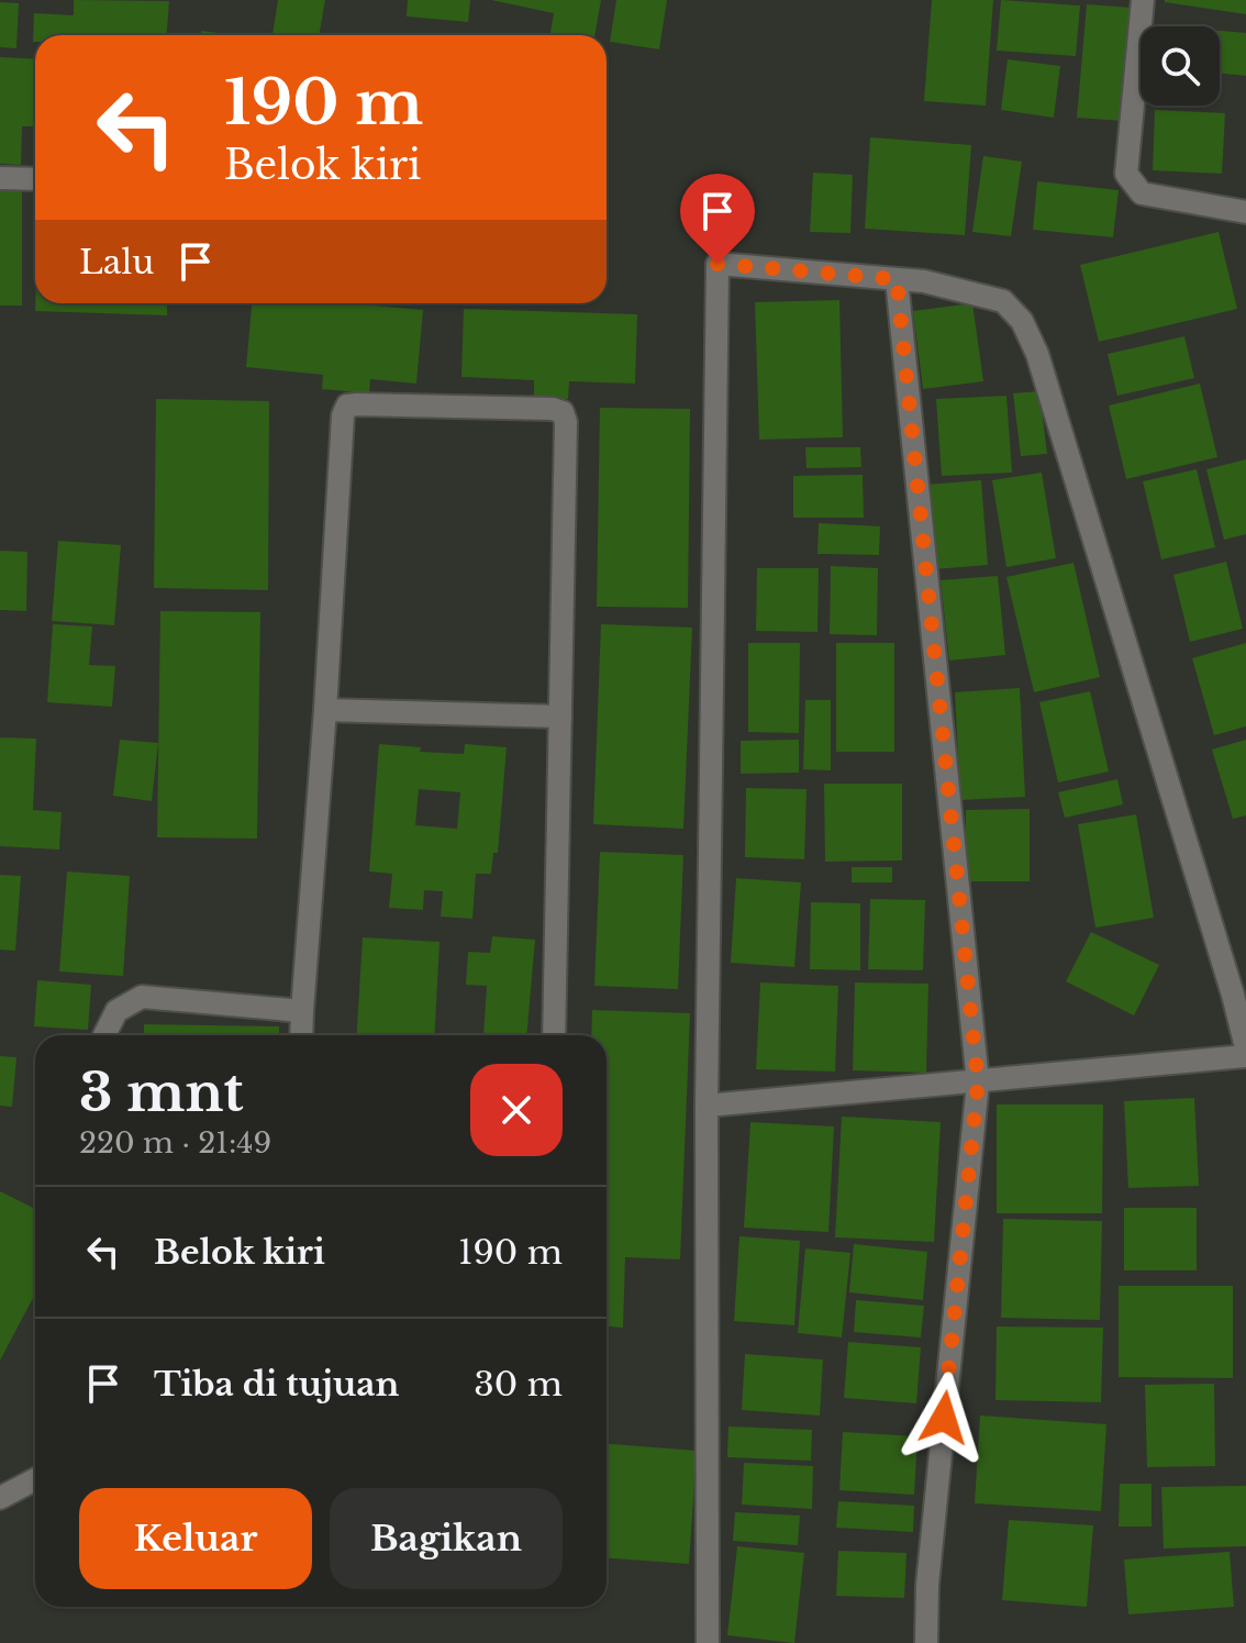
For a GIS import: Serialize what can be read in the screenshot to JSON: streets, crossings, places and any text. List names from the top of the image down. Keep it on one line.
{"page":{"turn":["190 m","Belok kiri"],"then":"Lalu","heading":["3 mnt","220 m · 21:49"],"list":[{"name":"Belok kiri","value":"190 m"},{"name":"Tiba di tujuan","value":"30 m"}],"buttons":["Keluar","Bagikan"]}}
